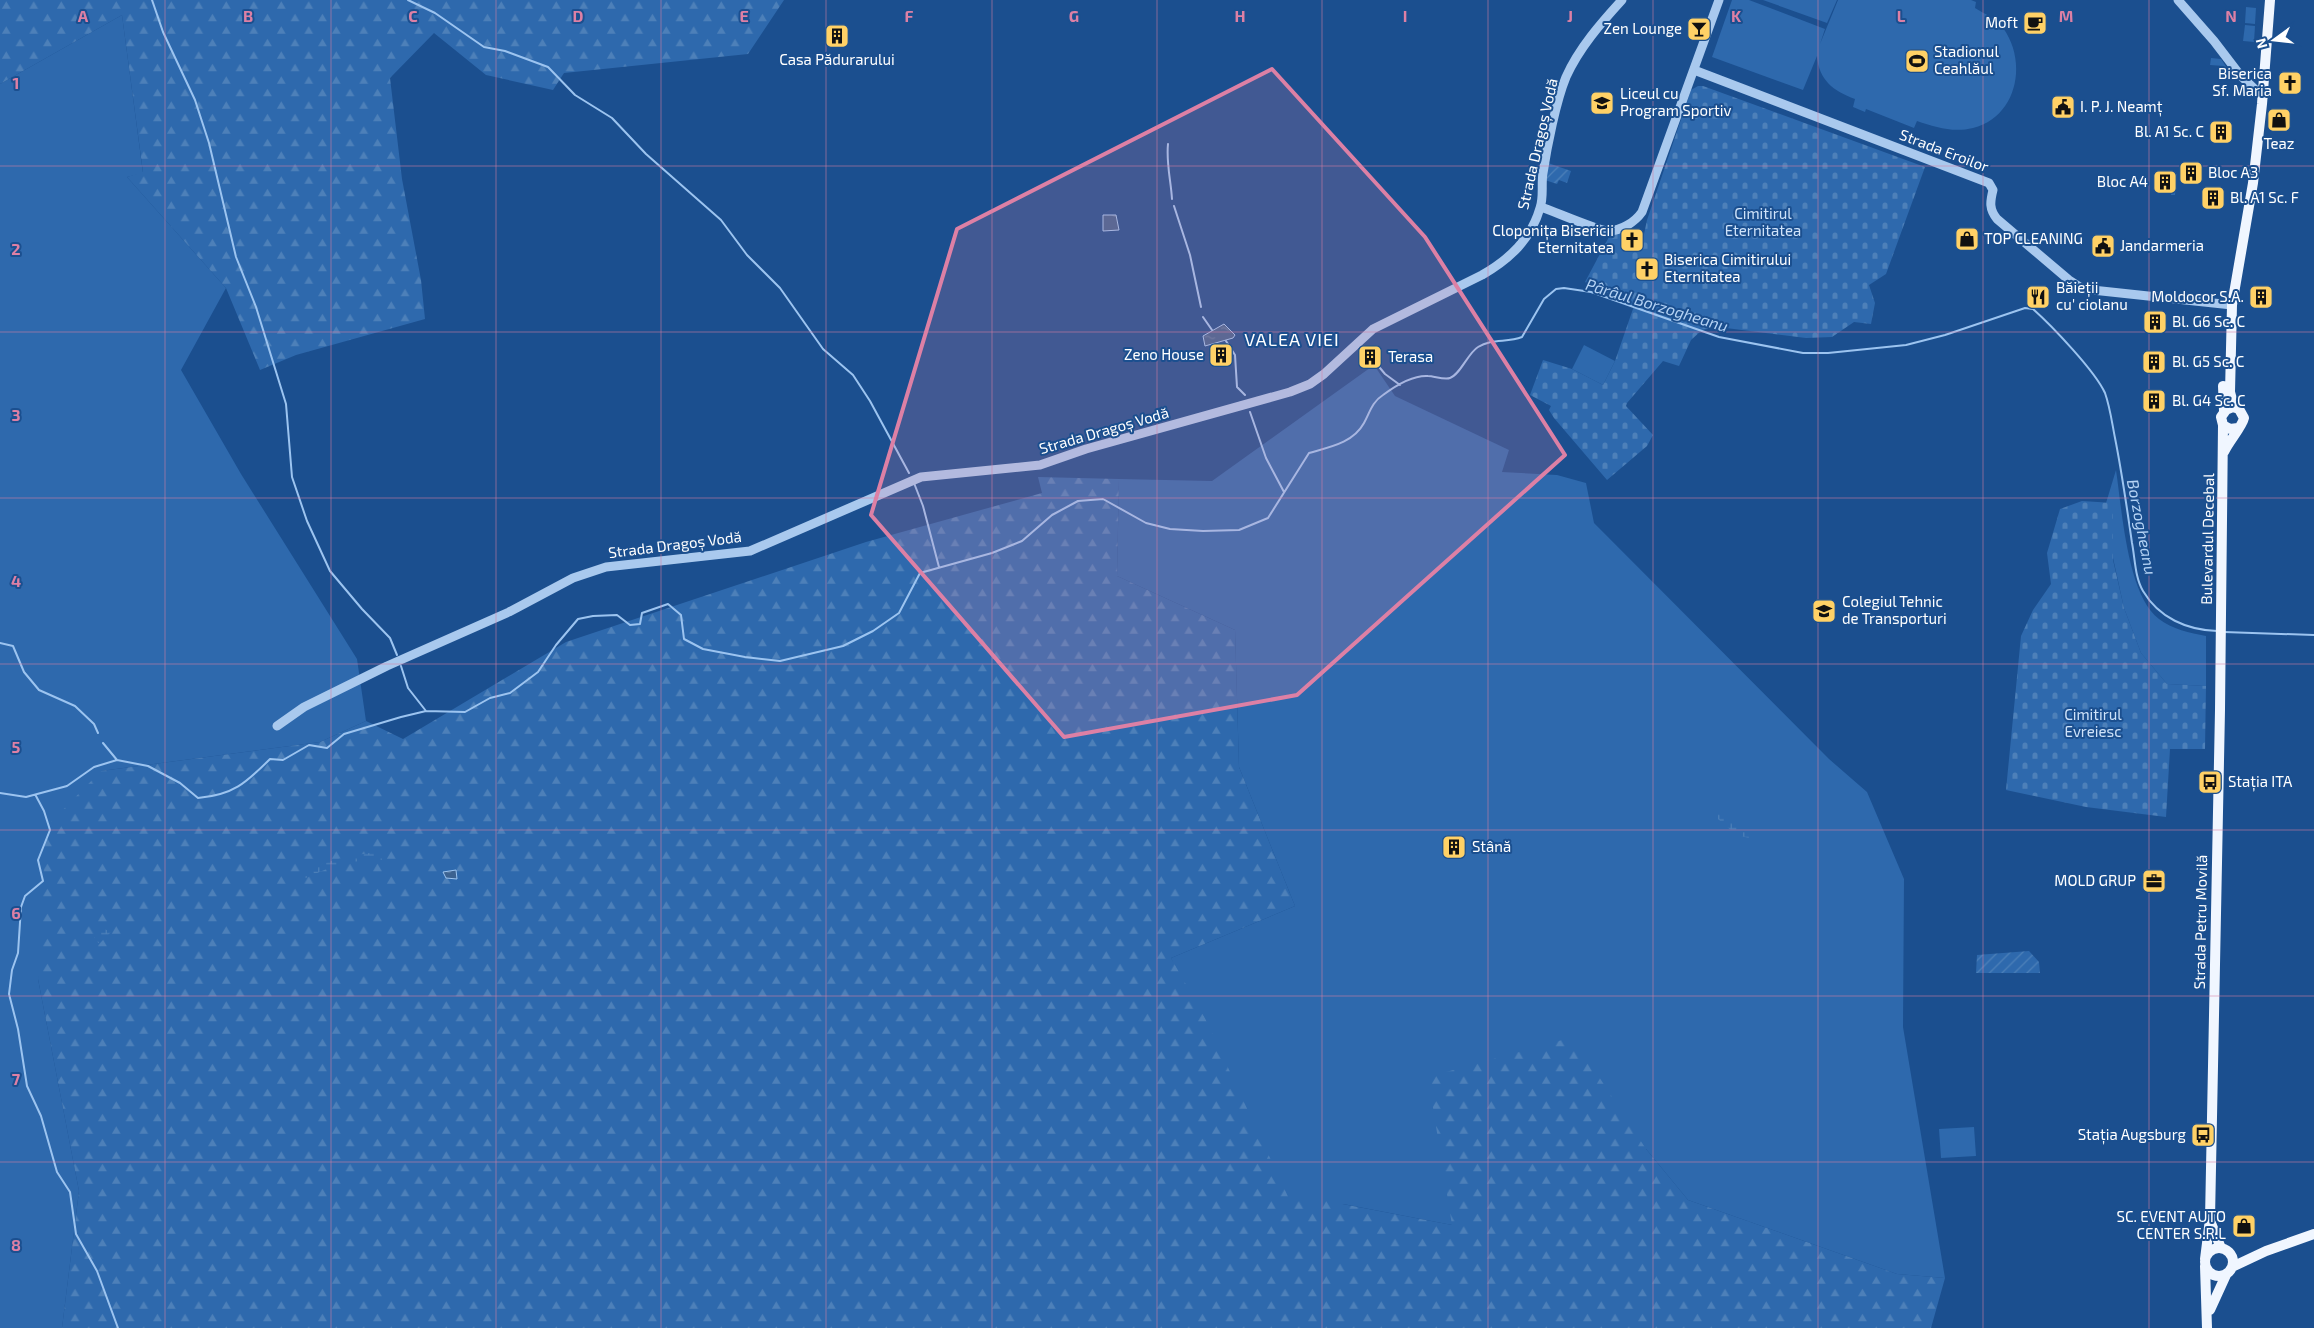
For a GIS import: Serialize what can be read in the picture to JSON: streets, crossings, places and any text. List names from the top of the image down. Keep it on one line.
{"streets":{"main road":["Bulevardul Decebal","Strada Petru Movilă"],"street":["Strada Dragoș Vodă","Strada Eroilor"]},"crossings":[["Bulevardul Decebal","Strada Petru Movilă"]],"districts":["VALEA VIEI"],"water":["Pârâul Borzogheanu","Borzogheanu"],"parks":["Cimitirul Eternitatea","Cimitirul Evreiesc"],"places":{"cafe":["Moft"],"bar":["Zen Lounge"],"building":["Casa Pădurarului","Bl. A1 Sc. C","Bloc A3","Bloc A4","Bl. A1 Sc. F","Moldocor S.A.","Bl. G6 Sc. C","Zeno House","Terasa","Bl. G5 Sc. C","Bl. G4 Sc. C","Stână"],"sports":["Stadionul Ceahlăul"],"church":["Biserica Sf. Maria","Cloponița Bisericii Eternitatea","Biserica Cimitirului Eternitatea"],"school or university":["Liceul cu Program Sportiv","Colegiul Tehnic de Transporturi"],"public building":["I. P. J. Neamț","Jandarmeria"],"shop":["Teaz","TOP CLEANING","SC. EVENT AUTO CENTER S.R.L"],"restaurant":["Băieții cu' ciolanu"],"bus stop":["Stația ITA","Stația Augsburg"],"office":["MOLD GRUP"]},"north":"left","grid":{"columns":["A","B","C","D","E","F","G","H","I","J","K","L","M","N"],"rows":["1","2","3","4","5","6","7","8"]}}
